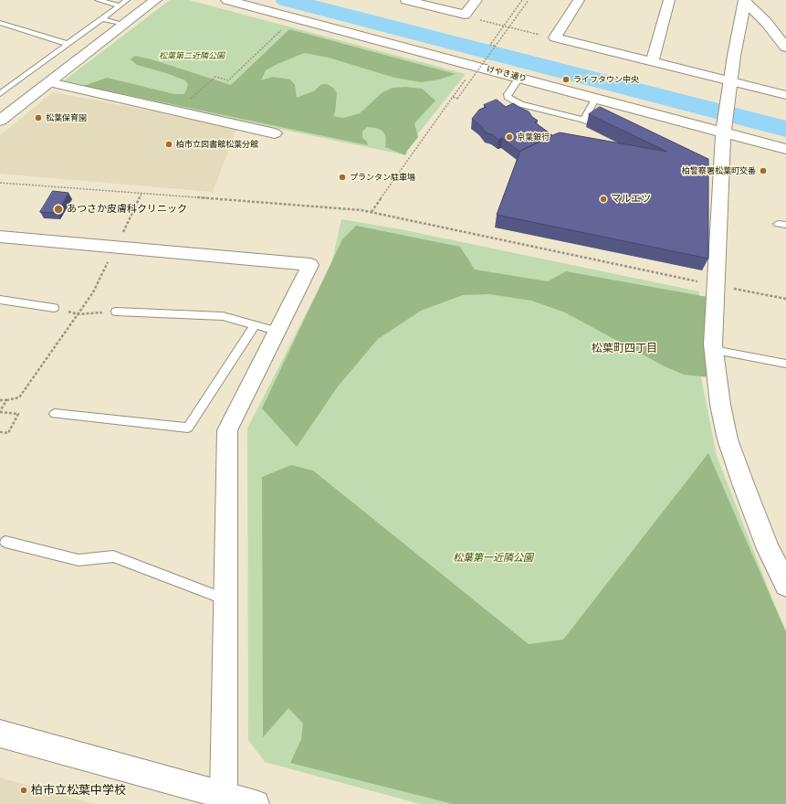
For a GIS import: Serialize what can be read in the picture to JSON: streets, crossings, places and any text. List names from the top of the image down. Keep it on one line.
{"streets":{"street":["けやき通り"]},"districts":["松葉町四丁目"],"parks":["松葉第二近隣公園","松葉第一近隣公園"],"places":["ライフタウン中央","松葉保育園","京葉銀行","柏市立図書館松葉分館","柏警察署松葉町交番","プランタン駐車場","マルエツ","あつさか皮膚科クリニック","柏市立松葉中学校"]}
